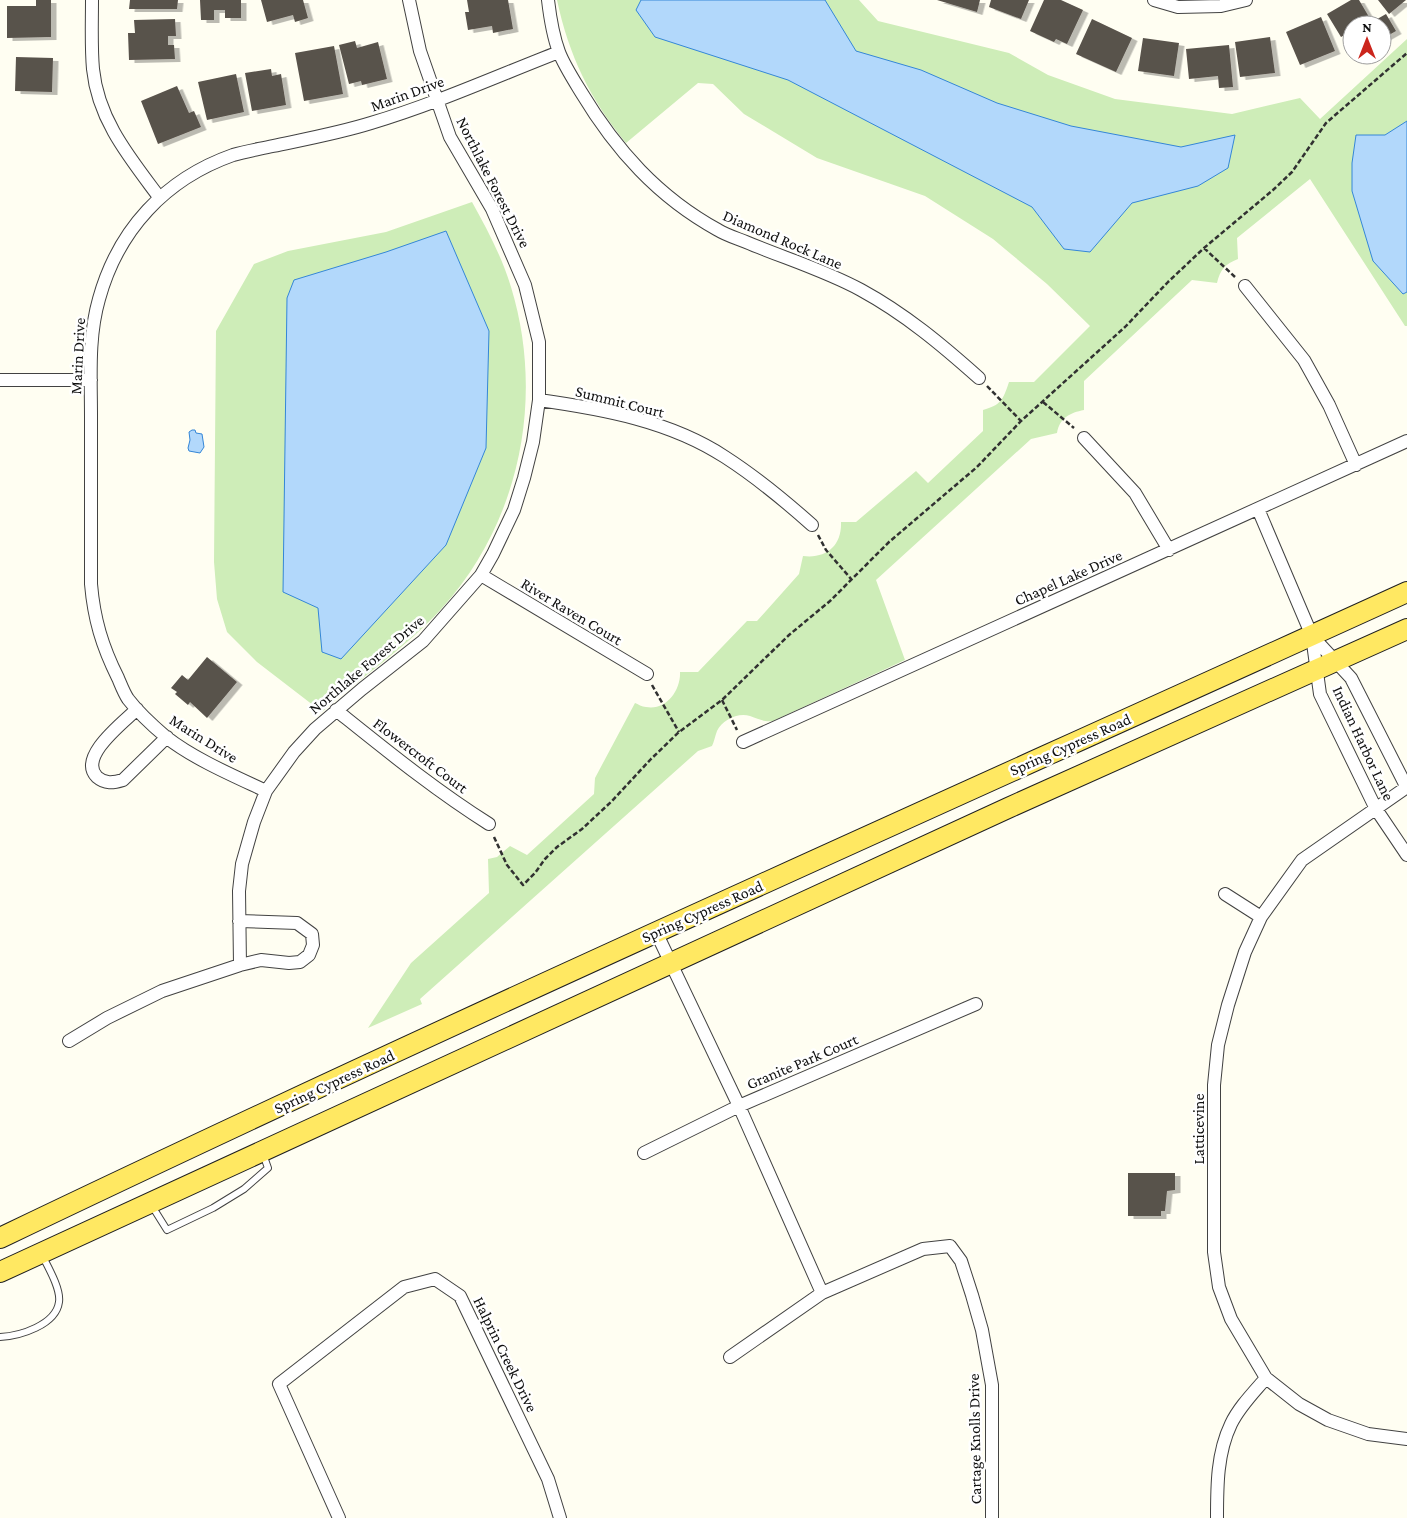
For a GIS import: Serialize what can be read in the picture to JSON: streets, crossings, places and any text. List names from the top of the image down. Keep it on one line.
{"streets":{"main road":["Spring Cypress Road"],"street":["Marin Drive","Northlake Forest Drive","Diamond Rock Lane","Summit Court","Chapel Lake Drive","River Raven Court","Indian Harbor Lane","Flowercroft Court","Granite Park Court","Latticevine","Halprin Creek Drive","Cartage Knolls Drive"]},"crossings":[["Marin Drive","Northlake Forest Drive"],["Marin Drive","Diamond Rock Lane"],["Northlake Forest Drive","Summit Court"],["Northlake Forest Drive","River Raven Court"],["Northlake Forest Drive","Flowercroft Court"],["Chapel Lake Drive","Indian Harbor Lane"],["Indian Harbor Lane","Spring Cypress Road"],["Indian Harbor Lane","Latticevine"]],"north":"top"}
